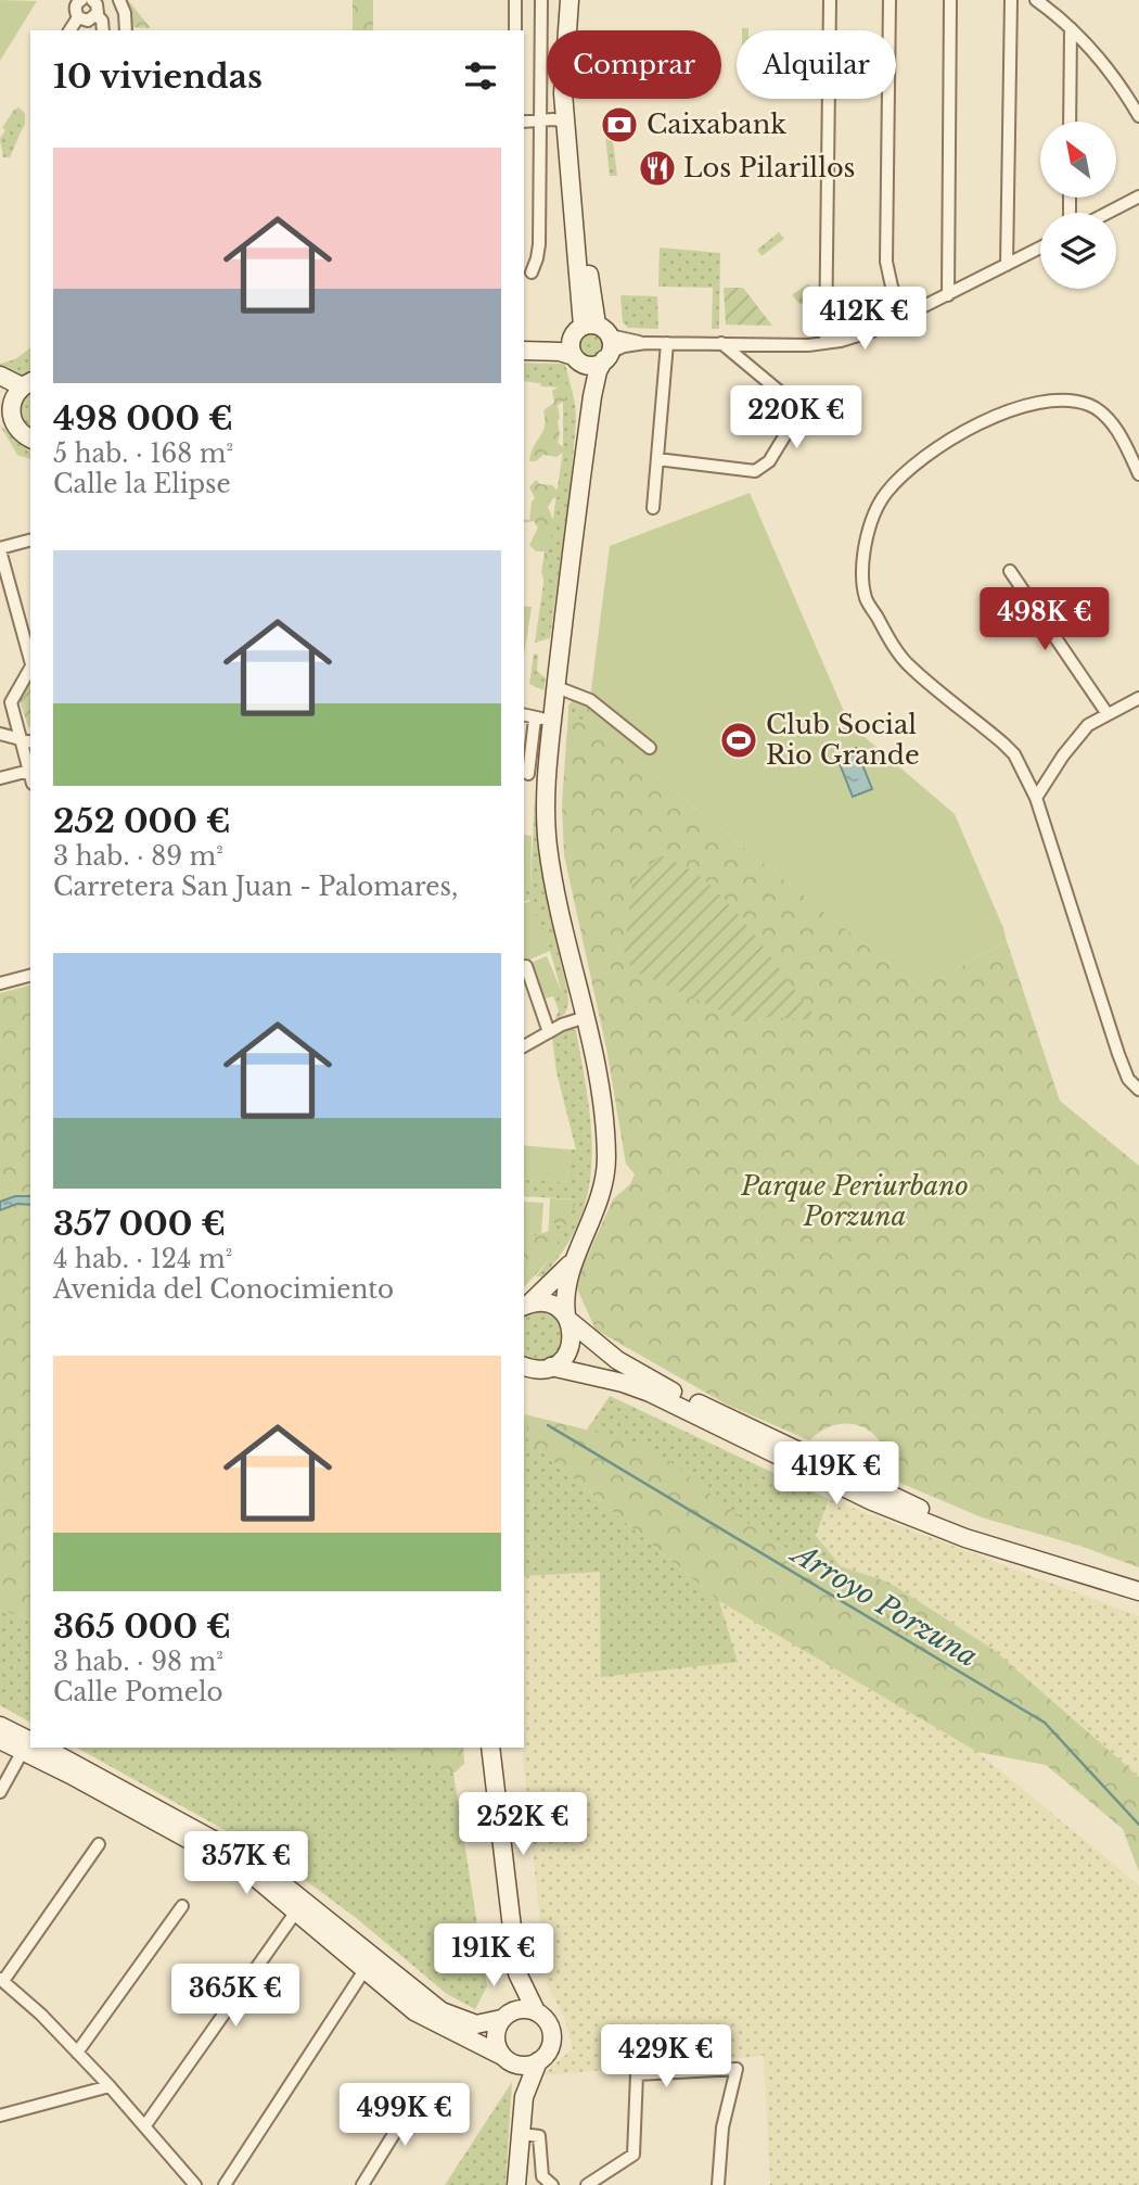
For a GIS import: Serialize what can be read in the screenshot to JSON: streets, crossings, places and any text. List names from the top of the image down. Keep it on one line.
{"water":["Arroyo Porzuna"],"parks":["Parque Periurbano Porzuna"],"places":{"bank":["Caixabank"],"restaurant":["Los Pilarillos"],"sports":["Club Social Rio Grande"]},"north":"top left","page":{"chip":["Comprar","Alquilar"],"heading":"10 viviendas","list":[{"name":"498 000 €","note":"5 hab. · 168 m² · Calle la Elipse"},{"name":"252 000 €","note":"3 hab. · 89 m² · Carretera San Juan - Palomares,"},{"name":"357 000 €","note":"4 hab. · 124 m² · Avenida del Conocimiento"},{"name":"365 000 €","note":"3 hab. · 98 m² · Calle Pomelo"}],"price":["412K €","220K €","498K €","419K €","252K €","357K €","191K €","365K €","429K €","499K €"]}}
